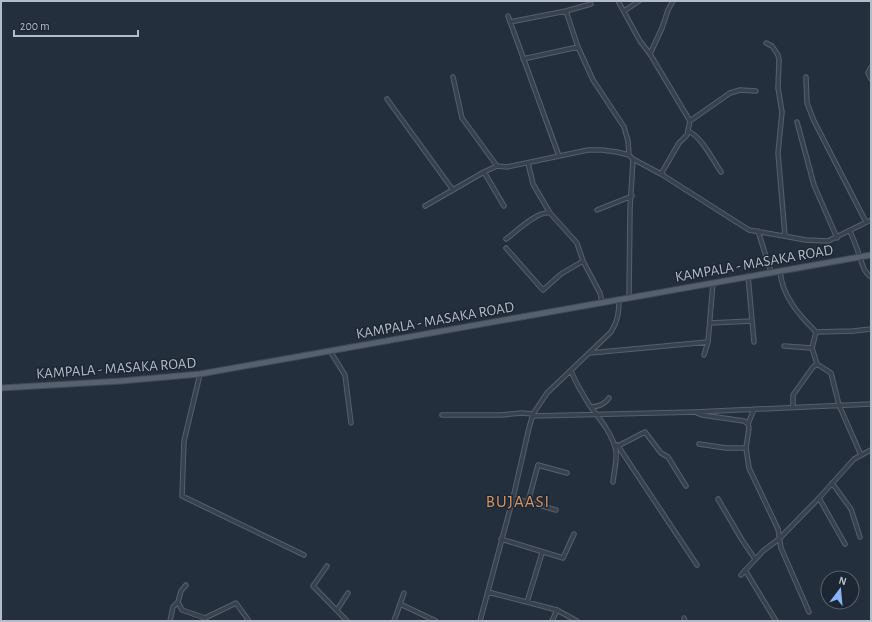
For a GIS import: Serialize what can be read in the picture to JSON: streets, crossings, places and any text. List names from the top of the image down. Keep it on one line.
{"streets":{"main road":["KAMPALA - MASAKA ROAD"]},"districts":["BUJAASI"],"scale_bar":"200 m","north":"top"}
